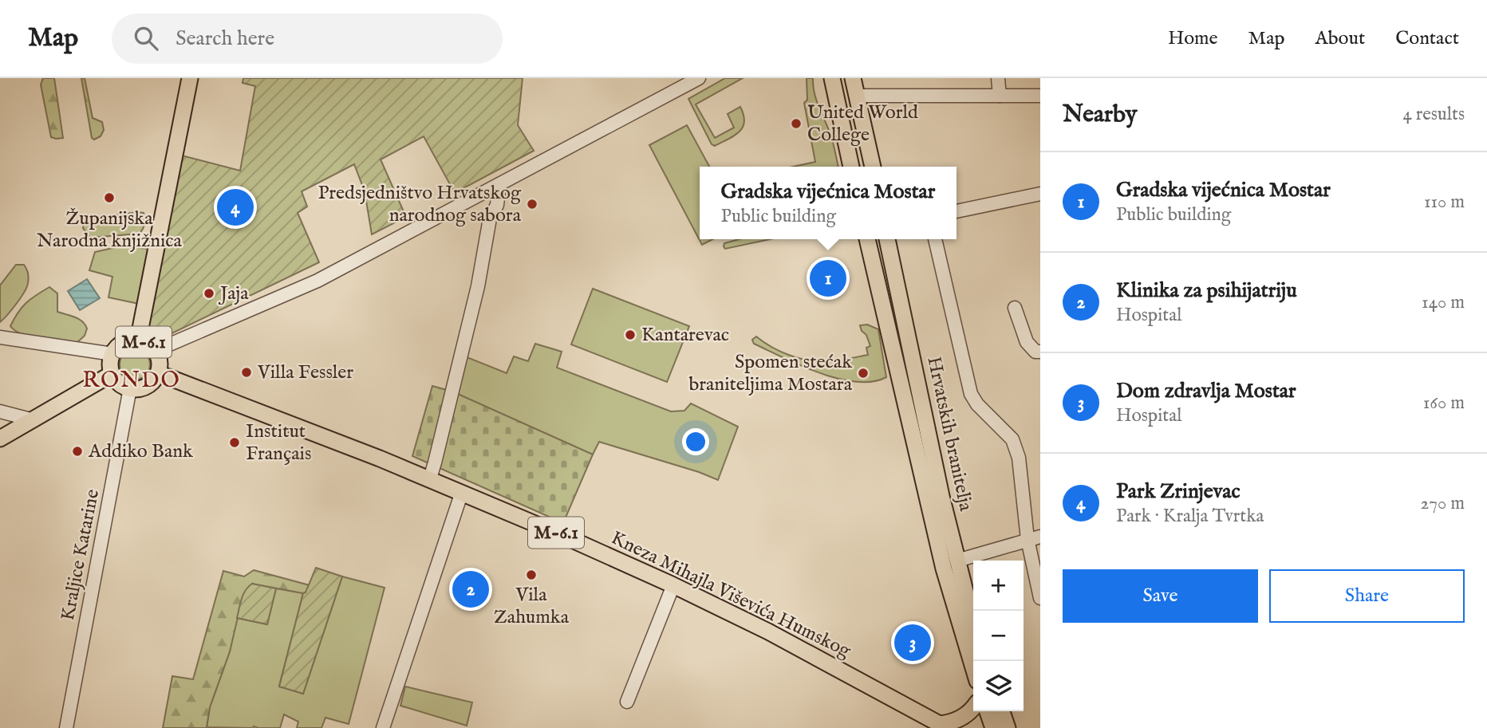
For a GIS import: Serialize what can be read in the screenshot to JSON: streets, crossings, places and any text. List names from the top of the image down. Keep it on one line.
{"streets":{"main road":["M-6.1","Hrvatskih branitelja","Kneza Mihajla Viševića Humskog"],"street":["Kraljice Katarine"]},"crossings":[["M-6.1","Kraljice Katarine"],["M-6.1","Kneza Mihajla Viševića Humskog"],["Kraljice Katarine","Kneza Mihajla Viševića Humskog"]],"districts":["RONDO"],"places":["United World College","Županijska Narodna knjižnica","Predsjedništvo Hrvatskog narodnog sabora","Jaja","Kantarevac","Villa Fessler","Spomen stećak braniteljima Mostara","Institut Français","Addiko Bank","Vila Zahumka"],"page":{"header":"Map","search":"Search here","nav":["Home","Map","About","Contact"],"heading":["Nearby","4 results"],"list":[{"mark":"1","name":"Gradska vijećnica Mostar","note":"Public building","value":"110 m"},{"mark":"2","name":"Klinika za psihijatriju","note":"Hospital","value":"140 m"},{"mark":"3","name":"Dom zdravlja Mostar","note":"Hospital","value":"160 m"},{"mark":"4","name":"Park Zrinjevac","note":"Park · Kralja Tvrtka","value":"270 m"}],"popup":["Gradska vijećnica Mostar","Public building"],"pins":["4","1","2","3"],"buttons":["Save","Share"],"map_buttons":["+","−"]}}
